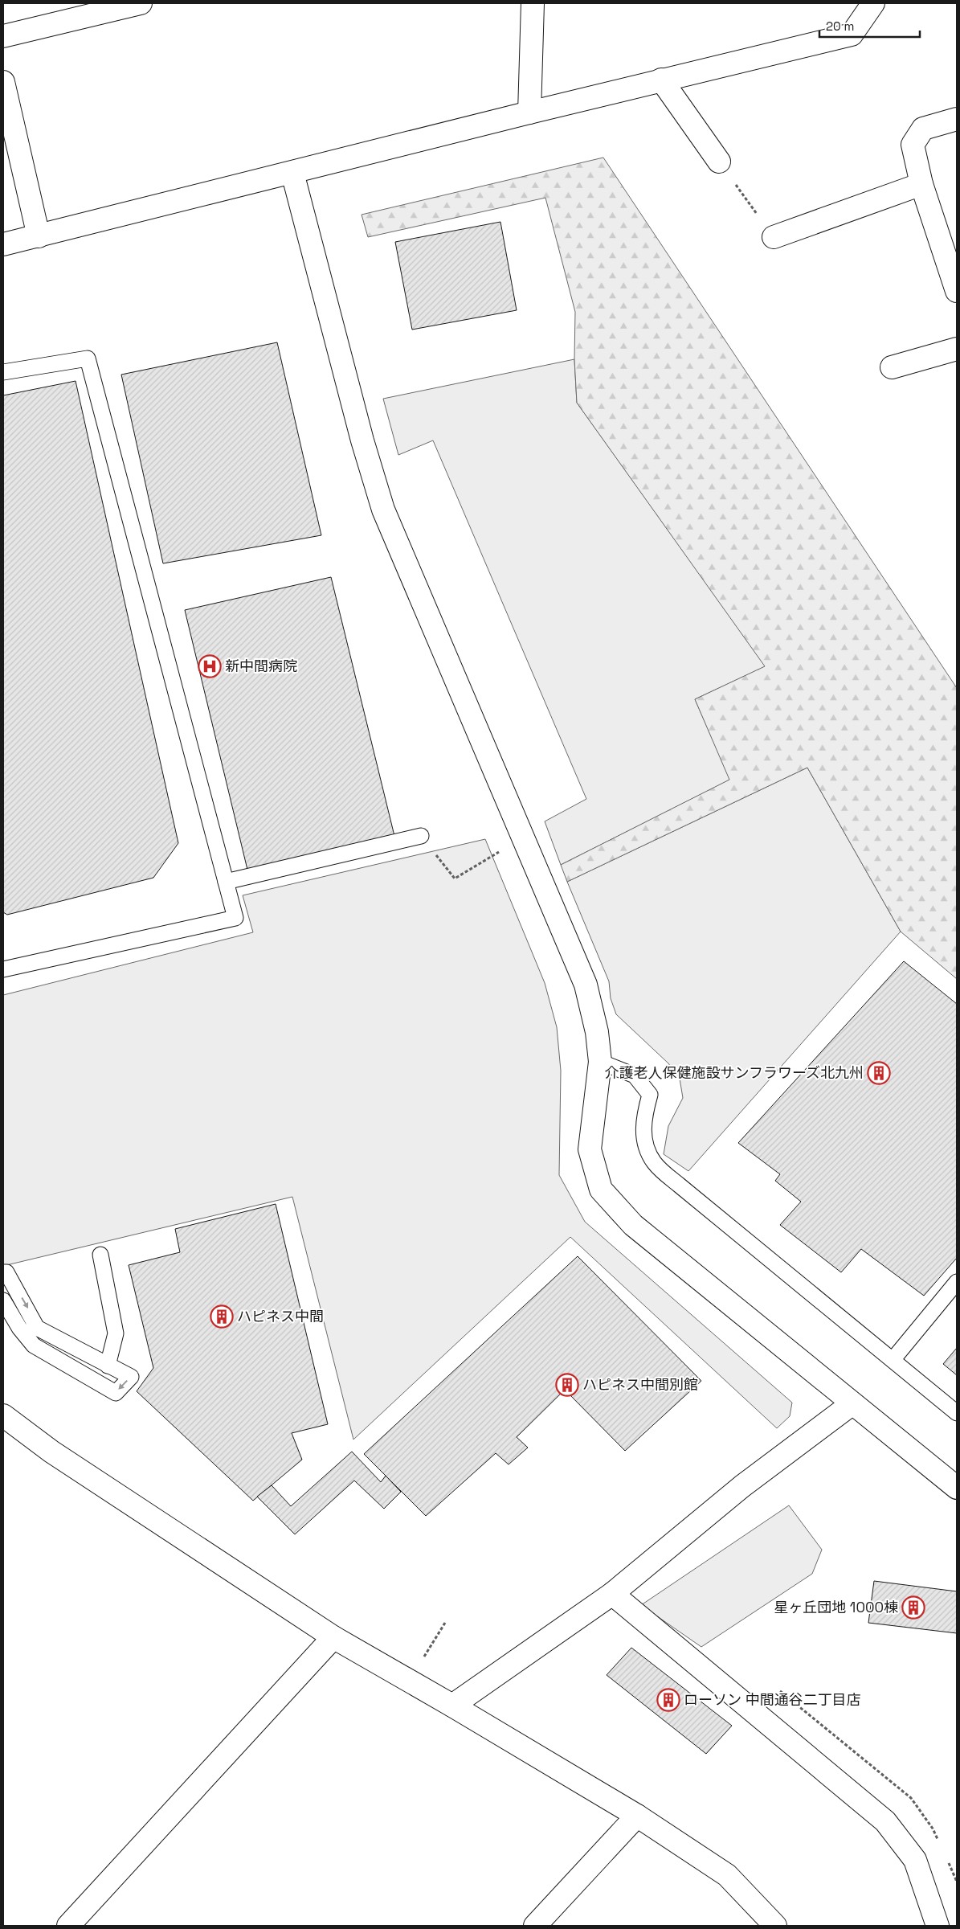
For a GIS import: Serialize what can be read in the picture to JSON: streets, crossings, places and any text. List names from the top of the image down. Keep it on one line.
{"places":{"hospital":["新中間病院"],"building":["介護老人保健施設サンフラワーズ北九州","ハピネス中間","ハピネス中間別館","星ヶ丘団地 1000棟","ローソン 中間通谷二丁目店"]},"scale_bar":"20 m"}
